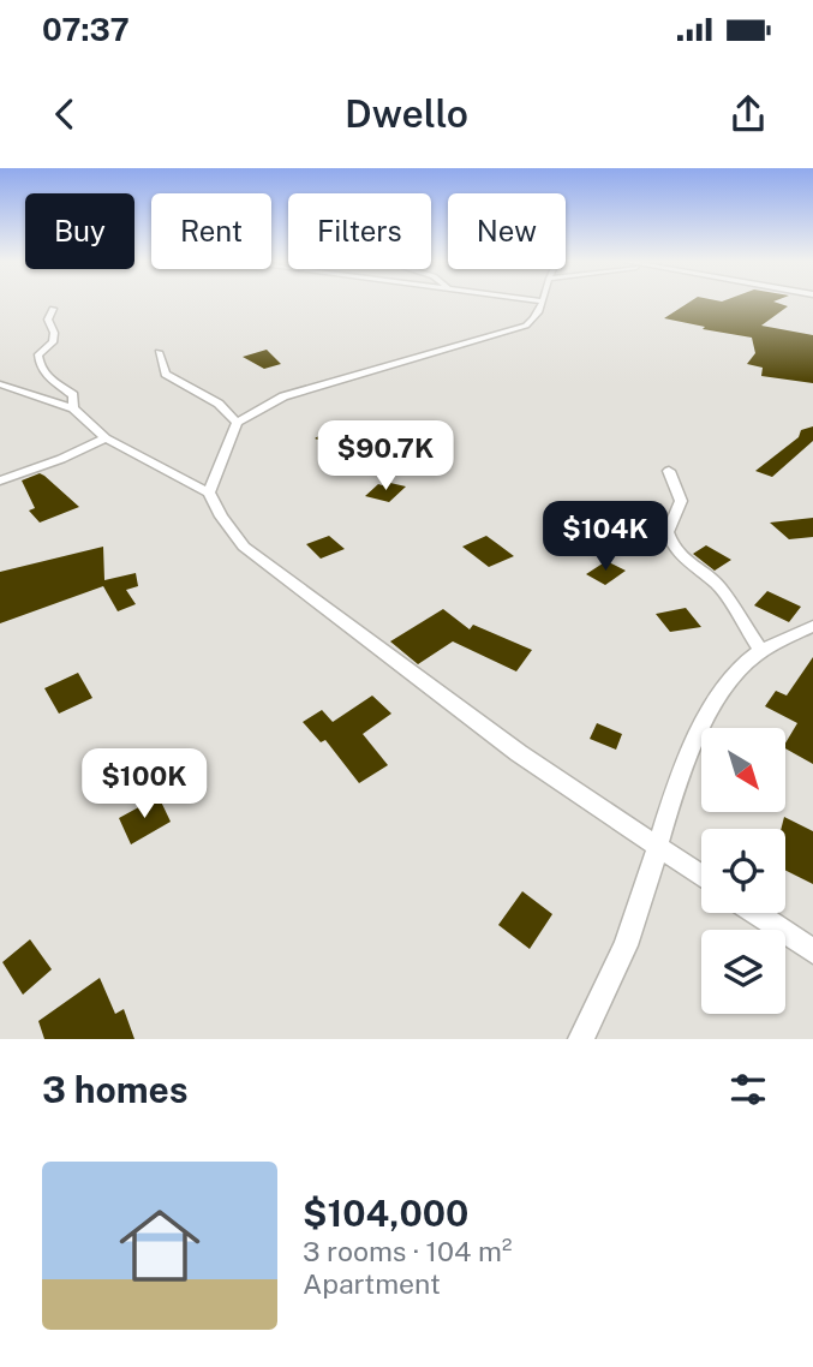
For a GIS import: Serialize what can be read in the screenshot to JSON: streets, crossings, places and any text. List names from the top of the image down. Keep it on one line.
{"north":"bottom right","page":{"status":"07:37","header":"Dwello","chip":["Buy","Rent","Filters","New"],"price":["$90.7K","$104K","$100K"],"heading":"3 homes","list":[{"name":"$104,000","note":"3 rooms · 104 m² · Apartment"}]}}
